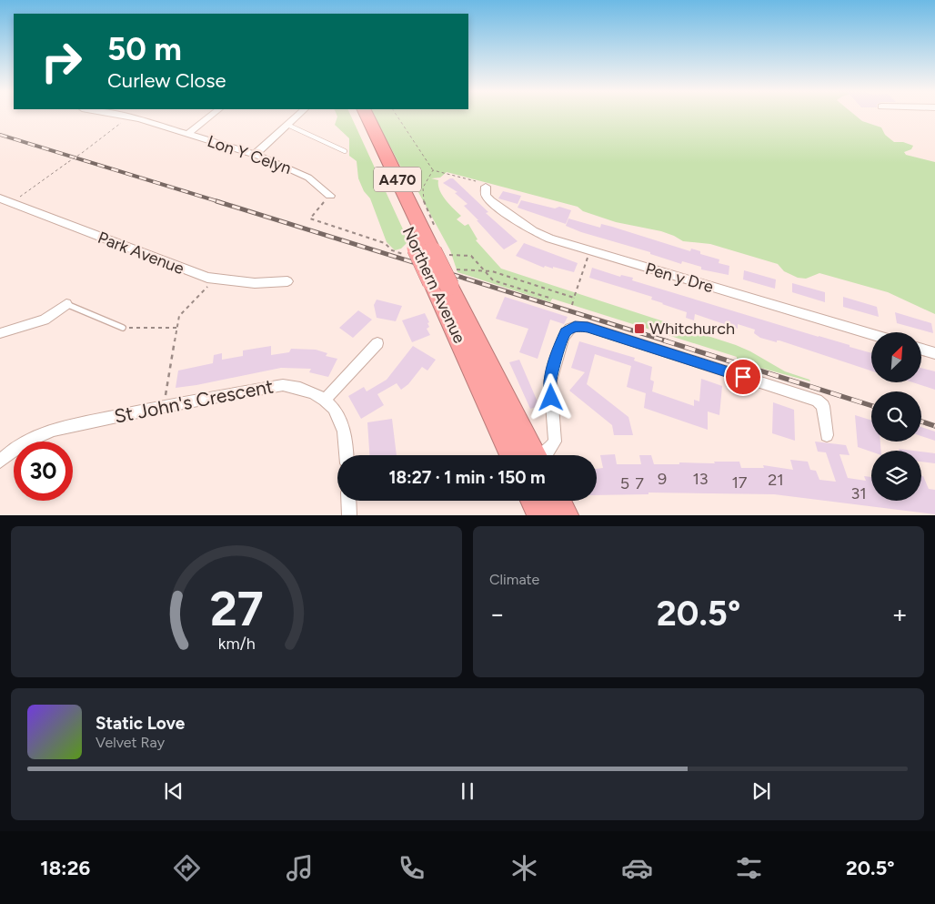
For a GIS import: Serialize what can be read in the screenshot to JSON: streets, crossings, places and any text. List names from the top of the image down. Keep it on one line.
{"streets":{"highway":["A470","Northern Avenue"],"street":["Lon Y Celyn","Park Avenue","Pen y Dre","St John's Crescent"]},"places":{"transit":["Whitchurch"]},"house_numbers":["9","13","21","17","5","7","31"],"north":"top right","page":{"turn":["50 m","Curlew Close"],"limit":"30","trip":"18:27 · 1 min · 150 m","tile":"Climate","heat":["−","20.5°","+"],"song":["Static Love","Velvet Ray"],"tabs":["18:26","20.5°"],"gauge":["27","km/h"]}}
